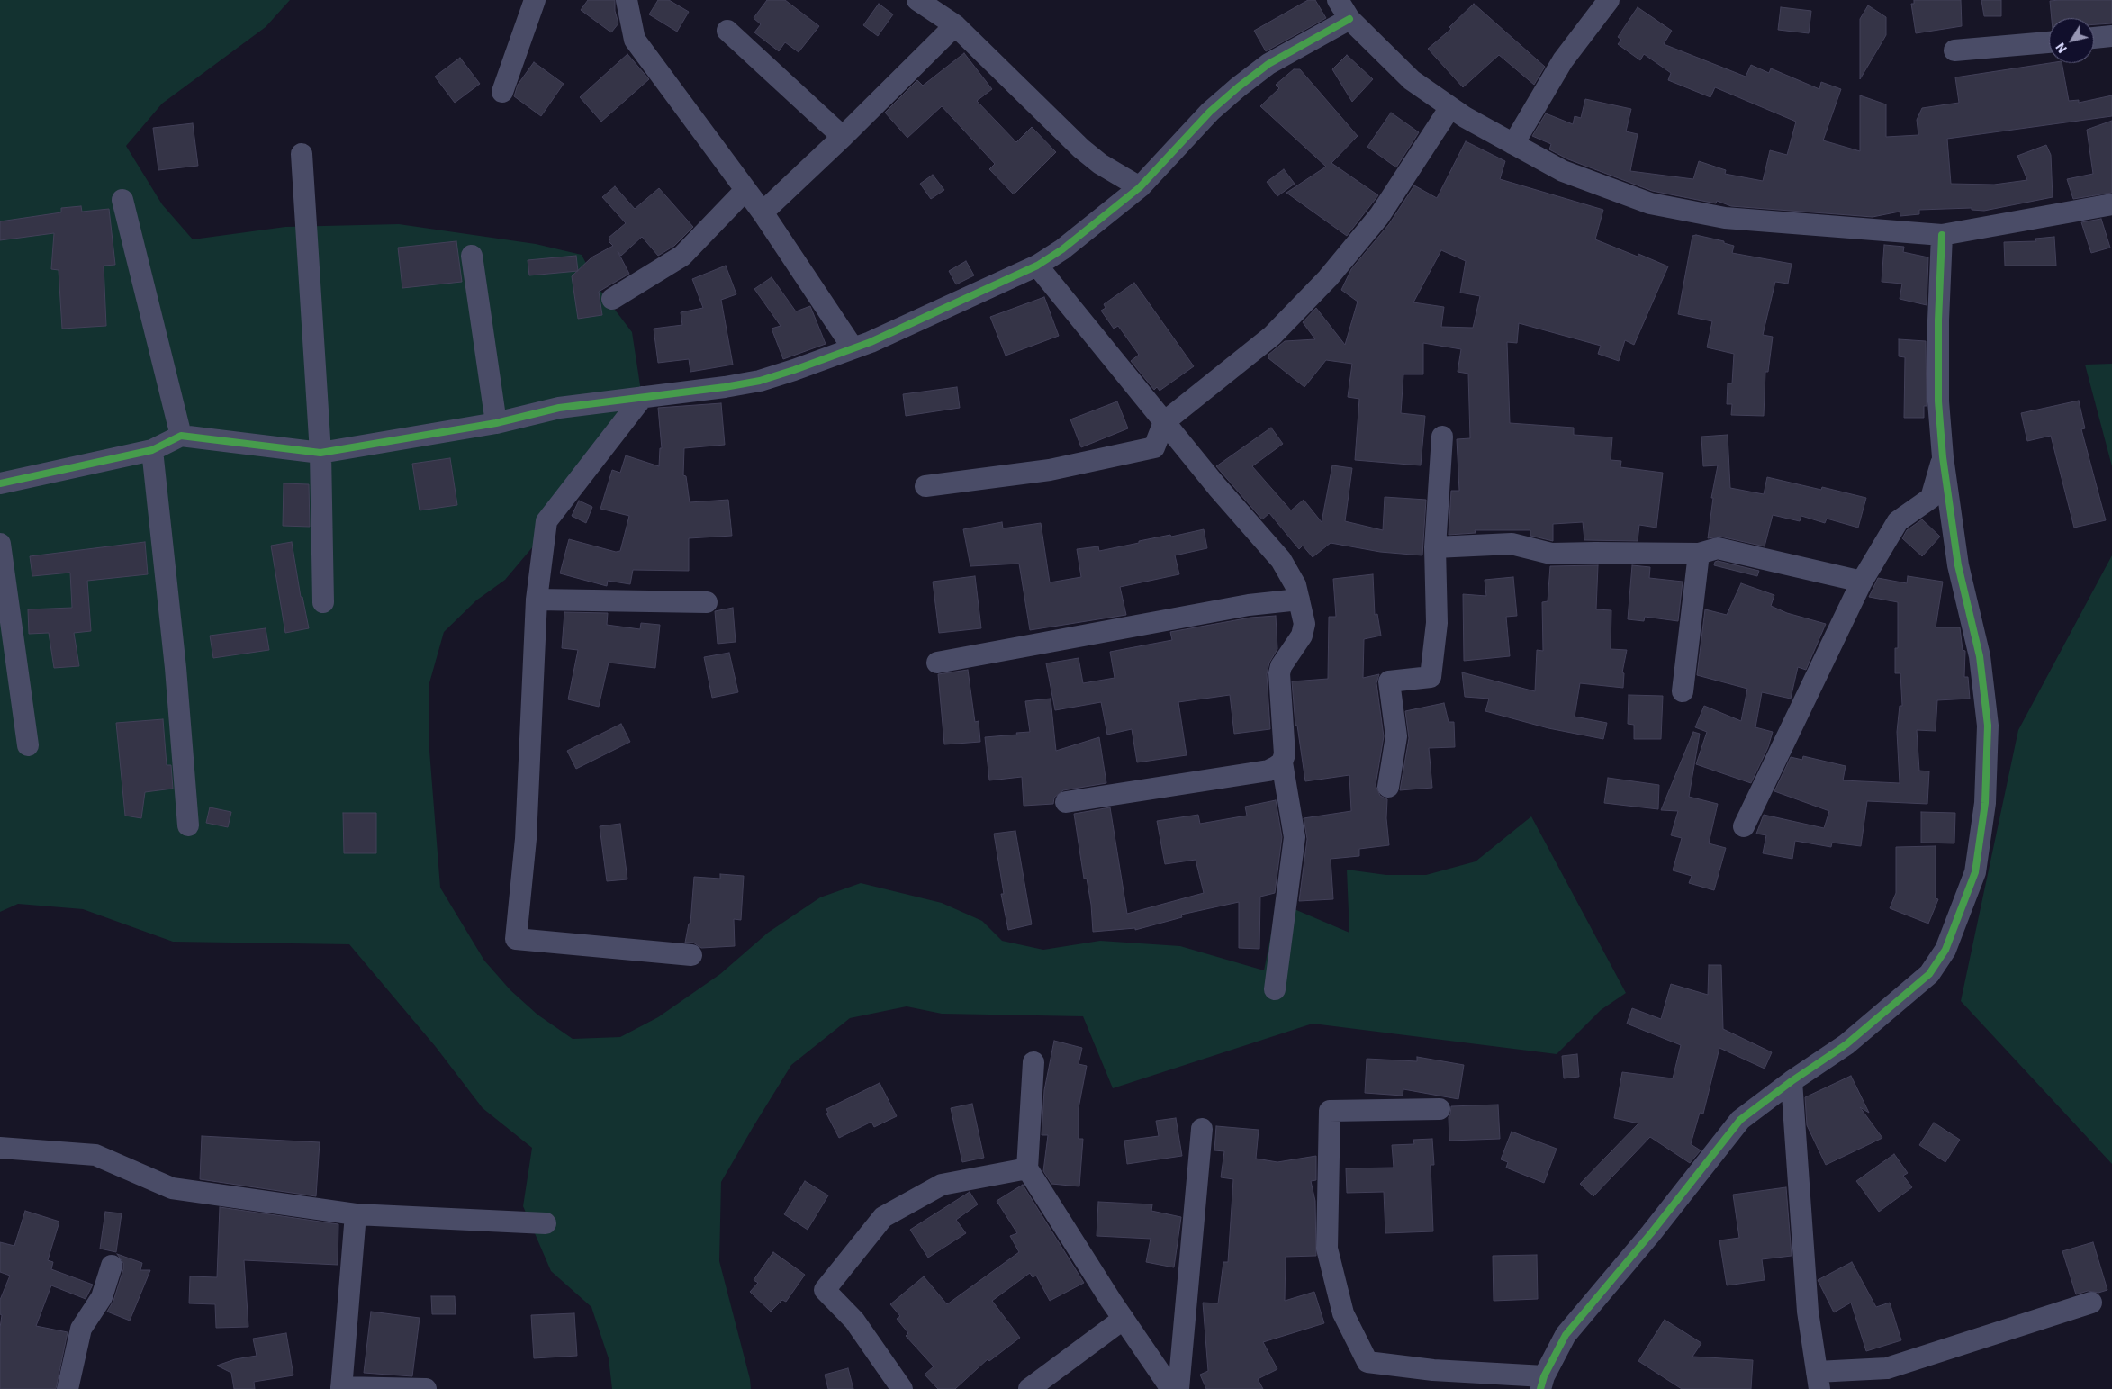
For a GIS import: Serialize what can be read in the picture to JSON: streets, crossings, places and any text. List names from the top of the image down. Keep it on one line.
{"north":"bottom left"}
